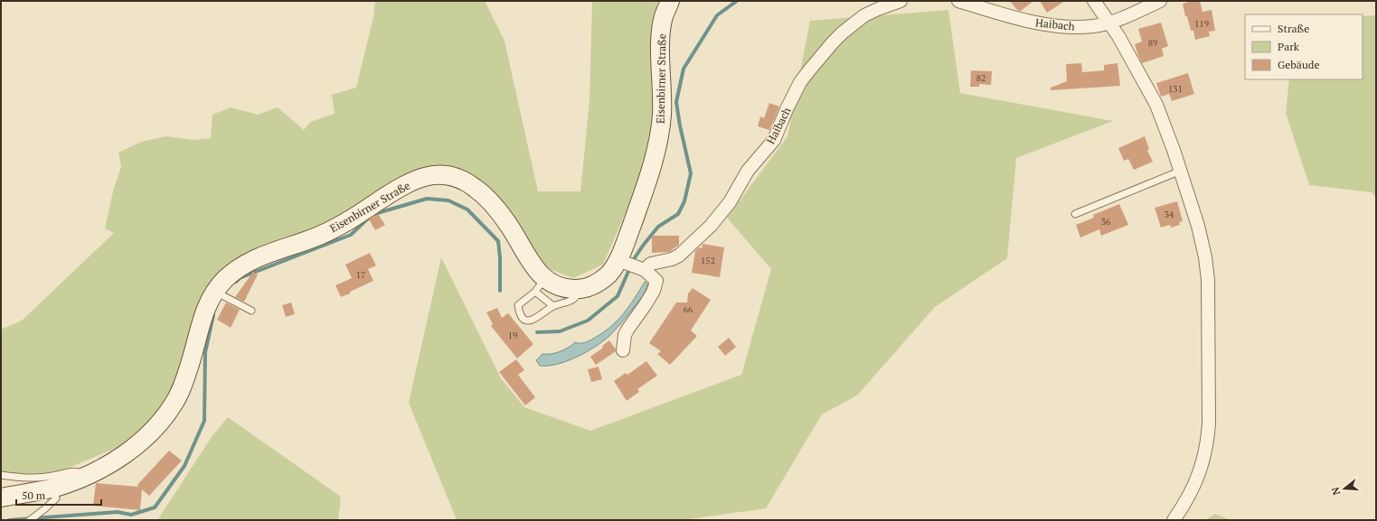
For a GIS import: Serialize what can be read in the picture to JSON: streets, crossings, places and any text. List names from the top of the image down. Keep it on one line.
{"streets":{"main road":["Eisenbirner Straße"],"street":["Haibach"]},"crossings":[["Haibach","Eisenbirner Straße"]],"house_numbers":["119","89","82","131","34","36","152","17","66","19"],"legend":["Straße","Park","Gebäude"],"scale_bar":"50 m","north":"left"}
